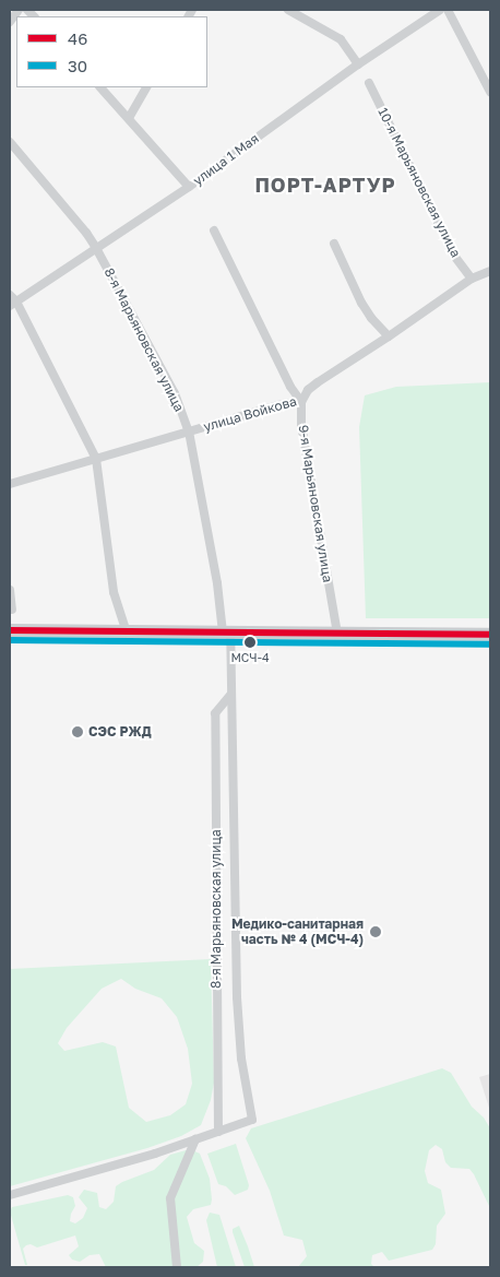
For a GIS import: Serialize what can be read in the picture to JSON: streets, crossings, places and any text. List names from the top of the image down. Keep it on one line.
{"streets":{"street":["улица 1 Мая","10-я Марьяновская улица","8-я Марьяновская улица","улица Войкова","9-я Марьяновская улица"]},"crossings":[["улица 1 Мая","8-я Марьяновская улица"],["10-я Марьяновская улица","улица Войкова"],["8-я Марьяновская улица","улица Войкова"],["улица Войкова","9-я Марьяновская улица"]],"districts":["ПОРТ-АРТУР"],"places":["МСЧ-4","СЭС РЖД","Медико-санитарная часть № 4 (МСЧ-4)"],"lines":["transit line 46","transit line 30"],"legend":["46","30"]}
